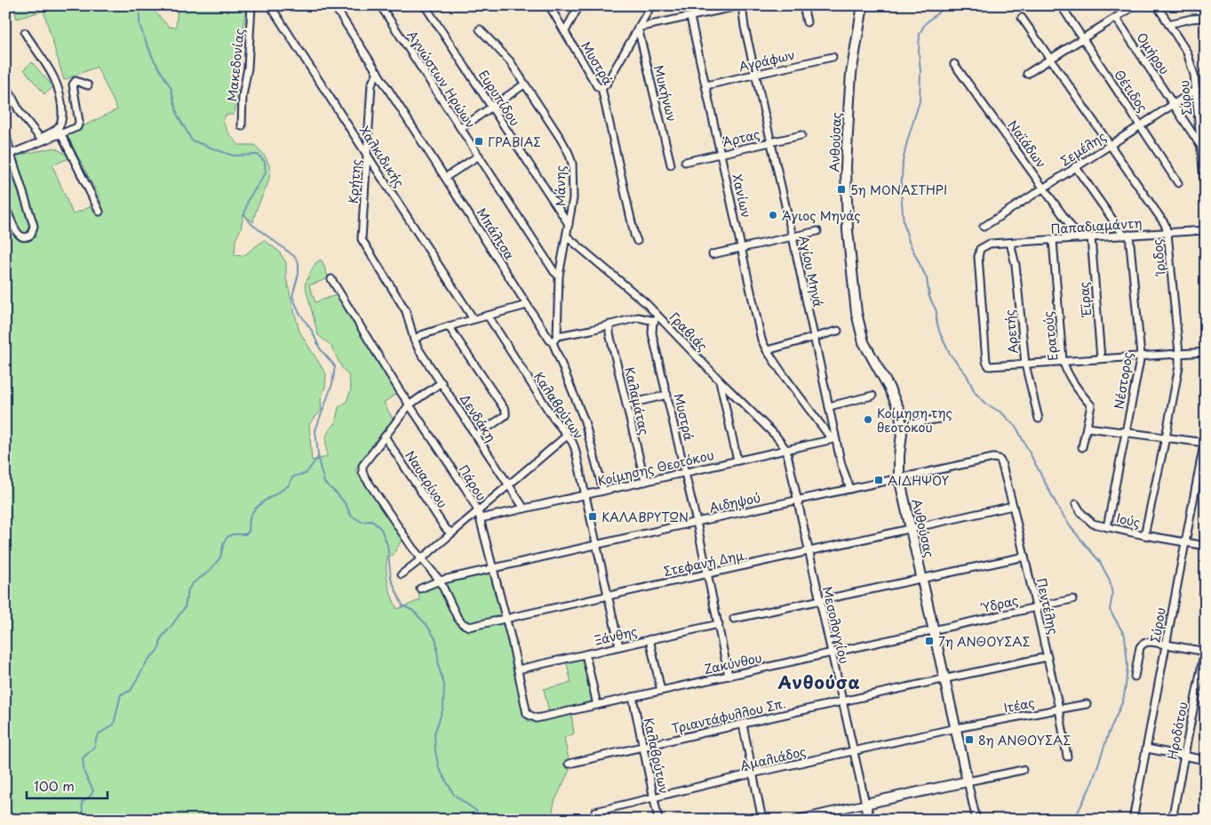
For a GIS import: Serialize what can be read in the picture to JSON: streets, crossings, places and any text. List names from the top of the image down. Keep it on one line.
{"streets":{"street":["Ομήρου","Αγράφων","Μυστρά","Μακεδονίας","Αγνώστων Ηρώων","Θέτιδος","Μυκήνων","Ευρυπίδου","Σύρου","Άρτας","Ανθούσας","Ναϊάδων","Σεμέλης","Χαλκιδικής","Κρήτης","Μάνης","Χανίων","Παπαδιαμάντη","Μπάλτσα","Ίριδος","Αγίου Μηνά","Έϊρας","Γραβιάς","Αρετής","Ερατούς","Νέστορος","Καλαμάτας","Καλαβρύτων","Δενδάκη","Κοίμησης Θεοτόκου","Ναυαρίνου","Πάρου","Αιδηψού","Ιούς","Στεφανή Δημ.","Ύδρας","Πεντέλης","Μεσολογγίου","Ξάνθης","Ζακύνθου","Ιτέας","Τριαντάφυλλου Σπ.","Ηροδότου","Αμαλιάδος"]},"crossings":[["Ομήρου","Σύρου"],["Ομήρου","Σεμέλης"],["Αγράφων","Χανίων"],["Αγράφων","Αγίου Μηνά"],["Μυστρά","Κοίμησης Θεοτόκου"],["Μυστρά","Αιδηψού"],["Μυστρά","Στεφανή Δημ."],["Μυστρά","Ξάνθης"],["Μυστρά","Ζακύνθου"],["Αγνώστων Ηρώων","Μάνης"],["Θέτιδος","Σεμέλης"],["Ευρυπίδου","Μάνης"],["Σύρου","Σεμέλης"],["Σύρου","Ιούς"],["Άρτας","Χανίων"],["Άρτας","Αγίου Μηνά"],["Ανθούσας","Αιδηψού"],["Ανθούσας","Στεφανή Δημ."],["Ανθούσας","Ύδρας"],["Ανθούσας","Ζακύνθου"],["Ανθούσας","Ιτέας"],["Ανθούσας","Τριαντάφυλλου Σπ."],["Ανθούσας","Αμαλιάδος"],["Ναϊάδων","Σεμέλης"],["Ναϊάδων","Παπαδιαμάντη"],["Σεμέλης","Ίριδος"],["Χαλκιδικής","Κρήτης"],["Κρήτης","Μπάλτσα"],["Κρήτης","Δενδάκη"],["Μάνης","Μπάλτσα"],["Μάνης","Γραβιάς"],["Χανίων","Αγίου Μηνά"],["Χανίων","Κοίμησης Θεοτόκου"],["Παπαδιαμάντη","Ίριδος"],["Παπαδιαμάντη","Έϊρας"],["Παπαδιαμάντη","Αρετής"],["Παπαδιαμάντη","Ερατούς"],["Παπαδιαμάντη","Νέστορος"],["Μπάλτσα","Κοίμησης Θεοτόκου"],["Ίριδος","Ιούς"],["Αγίου Μηνά","Κοίμησης Θεοτόκου"],["Αγίου Μηνά","Αιδηψού"],["Γραβιάς","Κοίμησης Θεοτόκου"],["Γραβιάς","Μεσολογγίου"],["Νέστορος","Ιούς"],["Καλαμάτας","Κοίμησης Θεοτόκου"],["Καλαβρύτων","Κοίμησης Θεοτόκου"],["Καλαβρύτων","Αιδηψού"],["Καλαβρύτων","Στεφανή Δημ."],["Καλαβρύτων","Ξάνθης"],["Καλαβρύτων","Ζακύνθου"],["Καλαβρύτων","Τριαντάφυλλου Σπ."],["Καλαβρύτων","Αμαλιάδος"],["Δενδάκη","Κοίμησης Θεοτόκου"],["Κοίμησης Θεοτόκου","Πάρου"],["Κοίμησης Θεοτόκου","Μεσολογγίου"],["Πάρου","Αιδηψού"],["Πάρου","Στεφανή Δημ."],["Πάρου","Ξάνθης"],["Πάρου","Ζακύνθου"],["Αιδηψού","Στεφανή Δημ."],["Αιδηψού","Πεντέλης"],["Αιδηψού","Μεσολογγίου"],["Στεφανή Δημ.","Πεντέλης"],["Στεφανή Δημ.","Μεσολογγίου"],["Ύδρας","Πεντέλης"],["Ύδρας","Ζακύνθου"],["Πεντέλης","Ιτέας"],["Πεντέλης","Τριαντάφυλλου Σπ."],["Μεσολογγίου","Ζακύνθου"],["Μεσολογγίου","Τριαντάφυλλου Σπ."],["Μεσολογγίου","Αμαλιάδος"],["Ιτέας","Αμαλιάδος"]],"districts":["Ανθούσα"],"places":{"transit":["ΓΡΑΒΙΑΣ","5η ΜΟΝΑΣΤΗΡΙ","ΑΙΔΗΨΟΥ","ΚΑΛΑΒΡΥΤΩΝ","7η ΑΝΘΟΥΣΑΣ","8η ΑΝΘΟΥΣΑΣ"],"other":["Άγιος Μηνάς","Κοίμηση της θεοτόκου"]},"scale_bar":"100 m"}
